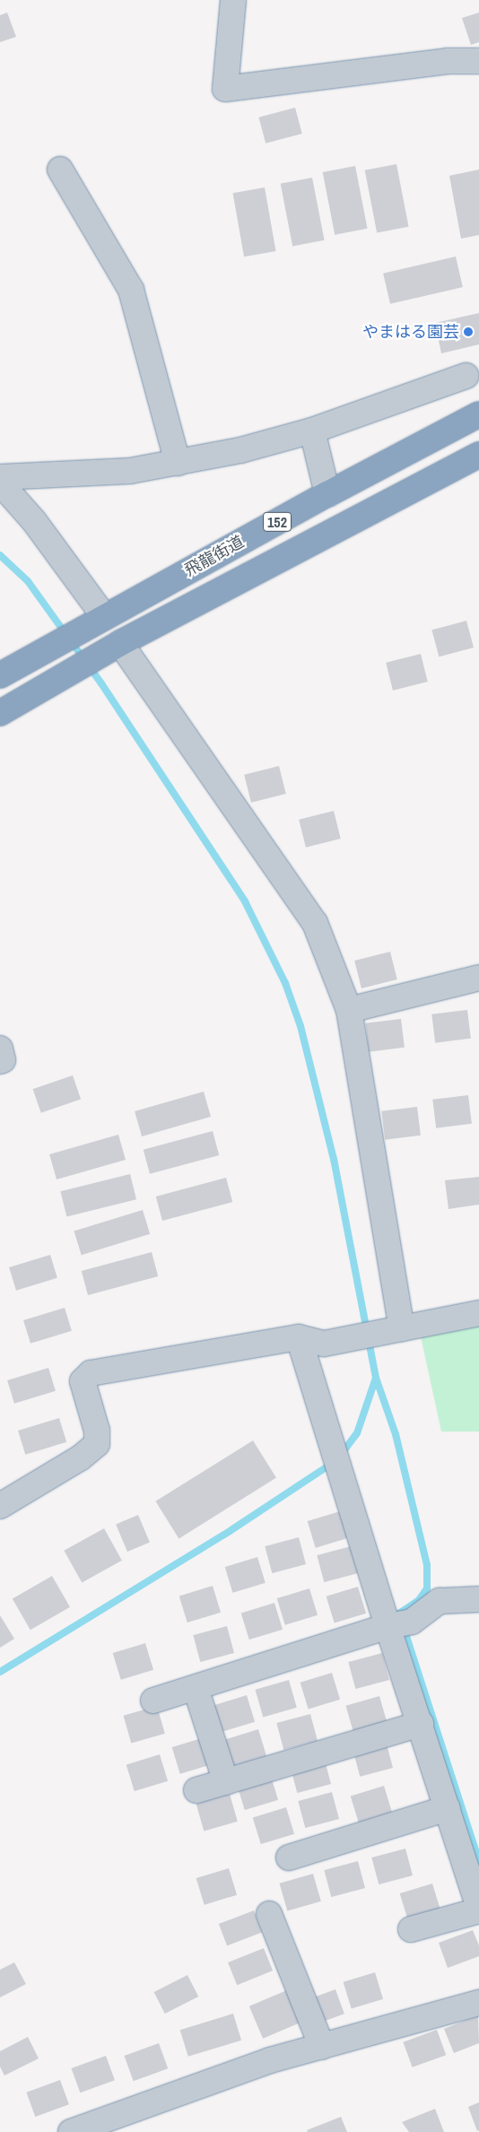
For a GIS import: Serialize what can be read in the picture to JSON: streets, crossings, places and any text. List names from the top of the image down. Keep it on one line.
{"streets":{"highway":["152","飛龍街道"]},"places":["やまはる園芸"]}
